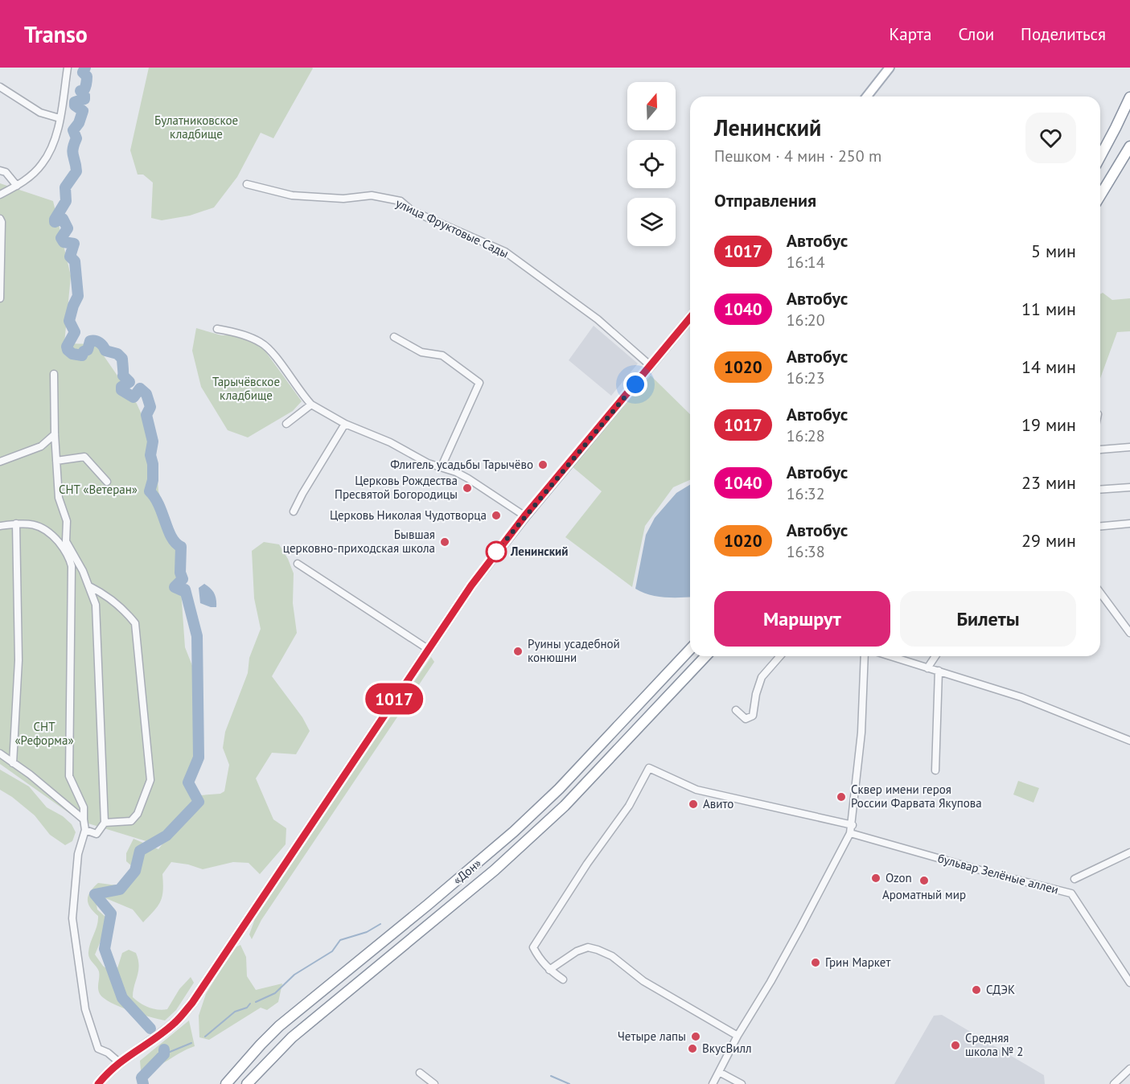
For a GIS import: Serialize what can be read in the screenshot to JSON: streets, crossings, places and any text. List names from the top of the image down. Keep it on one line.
{"streets":{"highway":["«Дон»"],"street":["улица Фруктовые Сады","бульвар Зелёные аллеи"]},"parks":["Булатниковское кладбище","Тарычёвское кладбище","СНТ «Ветеран»","СНТ «Реформа»"],"places":["Флигель усадьбы Тарычёво","Церковь Рождества Пресвятой Богородицы","Церковь Николая Чудотворца","Бывшая церковно-приходская школа","Ленинский","Руины усадебной конюшни","Сквер имени героя России Фарвата Якупова","Авито","Ozon","Ароматный мир","Грин Маркет","СДЭК","Четыре лапы","Средняя школа № 2","ВкусВилл"],"lines":["bus line 1017"],"north":"top","page":{"header":"Transo","nav":["Карта","Слои","Поделиться"],"on_map":"1017","heading":[["Ленинский","Пешком · 4 мин · 250 m"],"Отправления"],"list":[{"mark":"1017","name":"Автобус","note":"16:14","value":"5 мин"},{"mark":"1040","name":"Автобус","note":"16:20","value":"11 мин"},{"mark":"1020","name":"Автобус","note":"16:23","value":"14 мин"},{"mark":"1017","name":"Автобус","note":"16:28","value":"19 мин"},{"mark":"1040","name":"Автобус","note":"16:32","value":"23 мин"},{"mark":"1020","name":"Автобус","note":"16:38","value":"29 мин"}],"buttons":["Маршрут","Билеты"]}}
